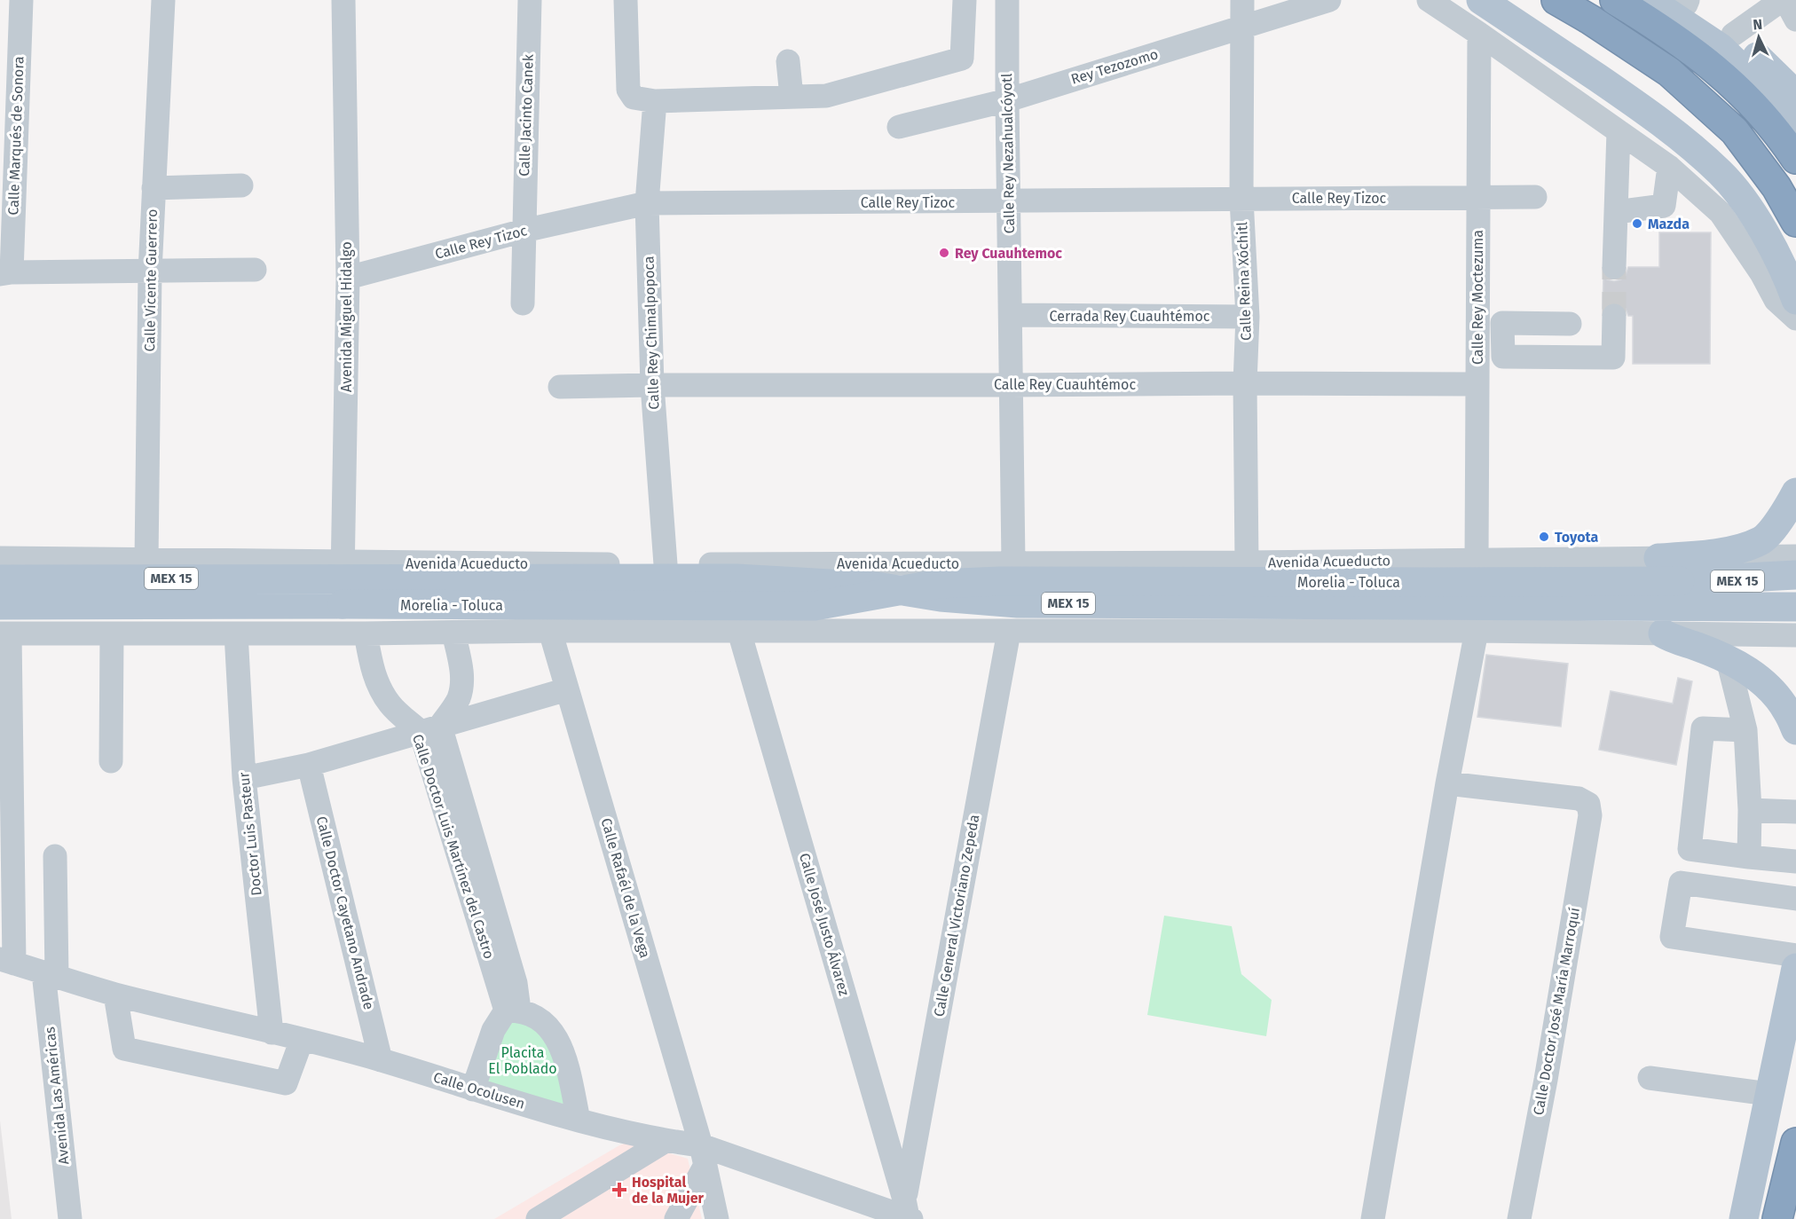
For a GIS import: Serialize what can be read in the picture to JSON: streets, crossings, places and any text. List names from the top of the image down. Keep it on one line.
{"streets":{"main road":["MEX 15","Morelia - Toluca"],"street":["Rey Tezozomo","Calle Jacinto Canek","Calle Marqués de Sonora","Calle Rey Nezahualcóyotl","Calle Rey Tizoc","Calle Vicente Guerrero","Calle Reina Xóchitl","Calle Rey Moctezuma","Cerrada Rey Cuauhtémoc","Avenida Miguel Hidalgo","Calle Rey Chimalpopoca","Calle Rey Cuauhtémoc","Avenida Acueducto","Doctor Luis Pasteur","Calle Doctor Luis Martínez del Castro","Calle Rafaél de la Vega","Calle Doctor Cayetano Andrade","Calle General Victoriano Zepeda","Calle José Justo Álvarez","Calle Doctor José María Marroquí","Calle Ocolusen","Avenida Las Américas"]},"crossings":[["Rey Tezozomo","Calle Rey Nezahualcóyotl"],["Rey Tezozomo","Calle Reina Xóchitl"],["Calle Jacinto Canek","Calle Rey Tizoc"],["Calle Rey Nezahualcóyotl","Calle Rey Tizoc"],["Calle Rey Nezahualcóyotl","Cerrada Rey Cuauhtémoc"],["Calle Rey Nezahualcóyotl","Calle Rey Cuauhtémoc"],["Calle Rey Nezahualcóyotl","Avenida Acueducto"],["Calle Rey Tizoc","Calle Reina Xóchitl"],["Calle Rey Tizoc","Calle Rey Moctezuma"],["Calle Rey Tizoc","Avenida Miguel Hidalgo"],["Calle Rey Tizoc","Calle Rey Chimalpopoca"],["Calle Vicente Guerrero","Avenida Acueducto"],["Calle Reina Xóchitl","Cerrada Rey Cuauhtémoc"],["Calle Reina Xóchitl","Calle Rey Cuauhtémoc"],["Calle Reina Xóchitl","Avenida Acueducto"],["Calle Rey Moctezuma","Calle Rey Cuauhtémoc"],["Calle Rey Moctezuma","Avenida Acueducto"],["Avenida Miguel Hidalgo","Avenida Acueducto"],["Avenida Miguel Hidalgo","Morelia - Toluca"],["Avenida Miguel Hidalgo","Calle Doctor Luis Martínez del Castro"],["Calle Rey Chimalpopoca","Calle Rey Cuauhtémoc"],["Calle Rey Chimalpopoca","Avenida Acueducto"],["Avenida Acueducto","Morelia - Toluca"],["Doctor Luis Pasteur","Calle Ocolusen"],["Calle Rafaél de la Vega","Calle Ocolusen"],["Calle Doctor Cayetano Andrade","Calle Ocolusen"],["Calle General Victoriano Zepeda","Calle José Justo Álvarez"],["Calle General Victoriano Zepeda","Calle Ocolusen"],["Calle José Justo Álvarez","Calle Ocolusen"],["Calle Ocolusen","Avenida Las Américas"]],"parks":["Placita El Poblado"],"places":{"other":["Mazda","Rey Cuauhtemoc","Toyota"],"health":["Hospital de la Mujer"]},"north":"top"}
